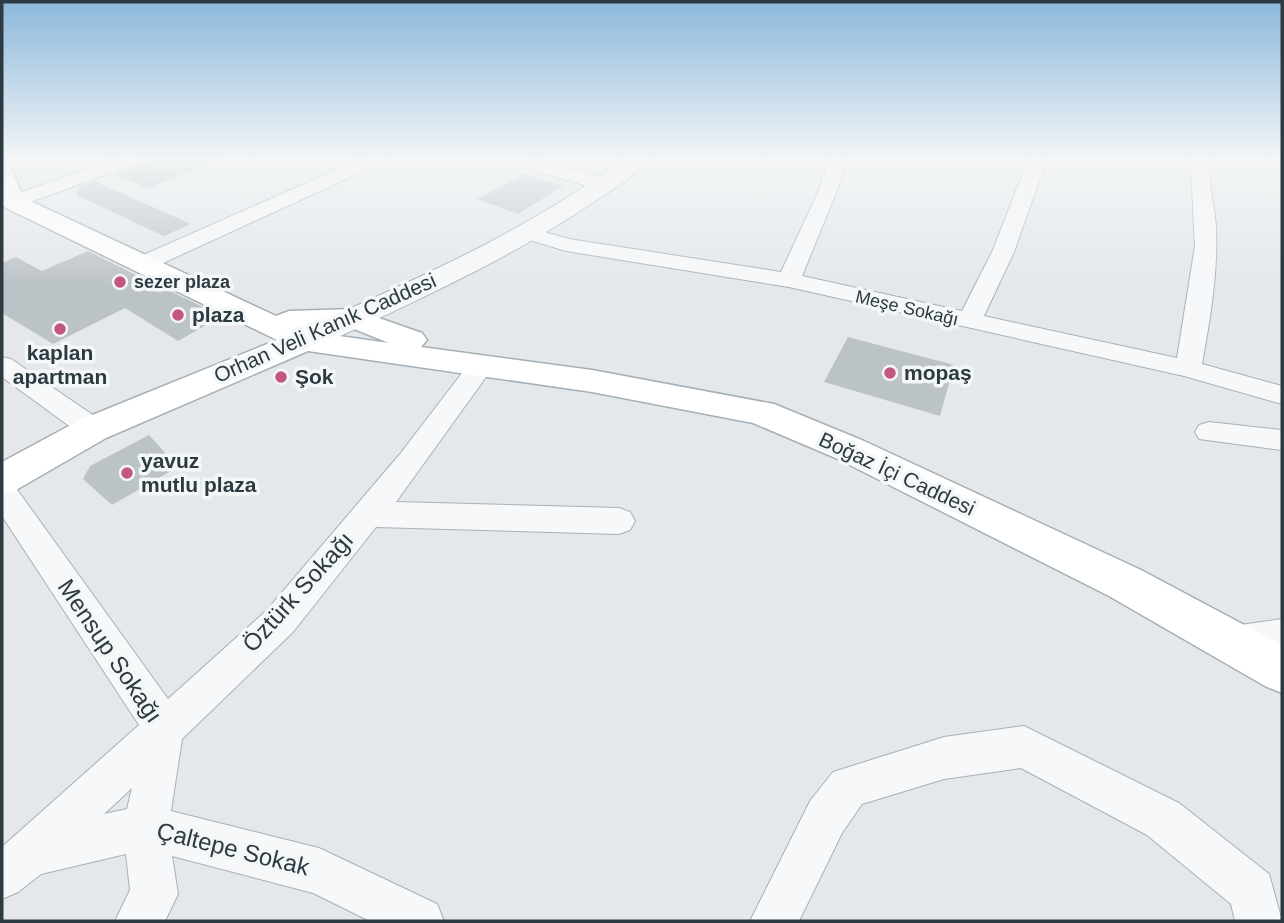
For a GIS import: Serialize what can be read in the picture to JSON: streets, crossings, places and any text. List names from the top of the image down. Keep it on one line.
{"streets":{"main road":["Orhan Veli Kanık Caddesi","Boğaz İçi Caddesi"],"street":["Meşe Sokağı","Öztürk Sokağı","Mensup Sokağı","Çaltepe Sokak"]},"crossings":[["Meşe Sokağı","Orhan Veli Kanık Caddesi"],["Boğaz İçi Caddesi","Öztürk Sokağı"],["Öztürk Sokağı","Mensup Sokağı"],["Öztürk Sokağı","Çaltepe Sokak"],["Mensup Sokağı","Çaltepe Sokak"]],"places":["sezer plaza","plaza","kaplan apartman","mopaş","Şok","yavuz mutlu plaza"]}
